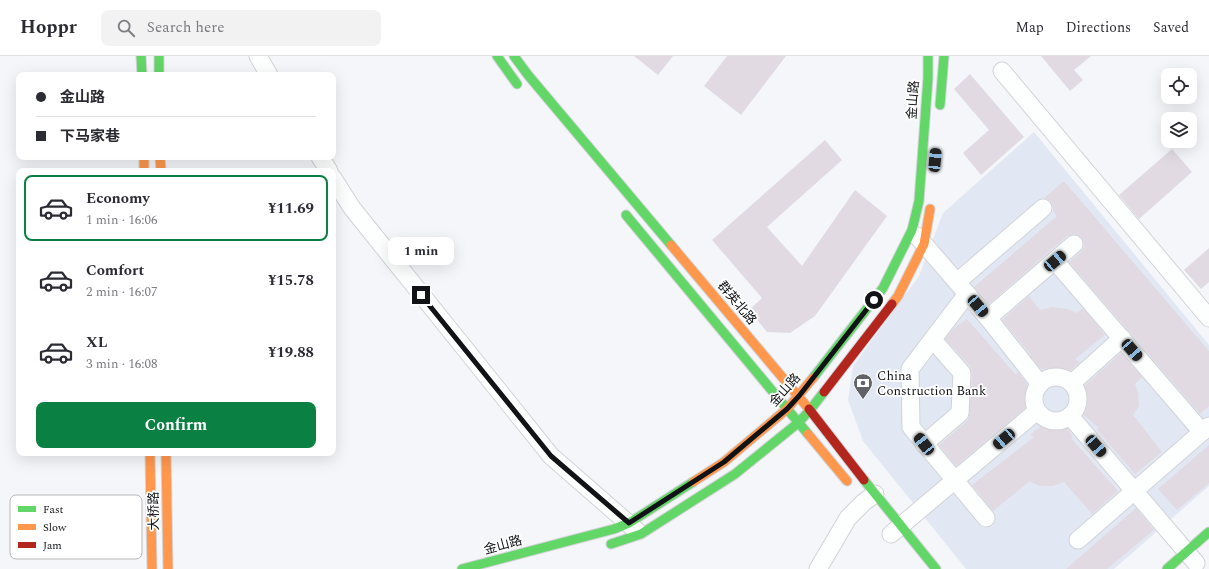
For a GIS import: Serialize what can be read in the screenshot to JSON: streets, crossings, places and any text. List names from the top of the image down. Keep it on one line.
{"streets":{"street":["金山路","群英北路","大桥路"]},"crossings":[["金山路","群英北路"]],"places":{"bank":["China Construction Bank"]},"legend":["Fast","Slow","Jam"],"page":{"header":"Hoppr","search":"Search here","nav":["Map","Directions","Saved"],"banner":["金山路","下马家巷"],"list":[{"name":"Economy","note":"1 min · 16:06","value":"¥11.69"},{"name":"Comfort","note":"2 min · 16:07","value":"¥15.78"},{"name":"XL","note":"3 min · 16:08","value":"¥19.88"}],"bubble":"1 min","buttons":"Confirm"}}
